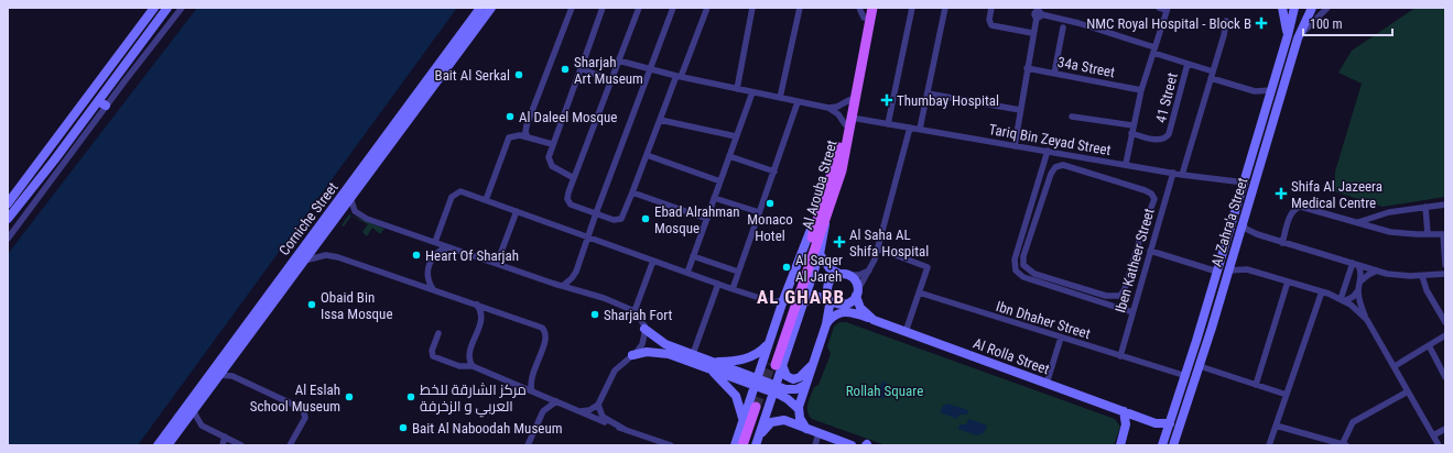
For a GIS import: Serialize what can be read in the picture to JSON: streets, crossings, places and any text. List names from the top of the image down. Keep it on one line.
{"streets":{"main road":["Al Arouba Street"],"street":["34a Street","41 Street","Tariq Bin Zeyad Street","Corniche Street","Al Zahra'a Street","Iben Katheer Street","Ibn Dhaher Street","Al Rolla Street"]},"crossings":[["Tariq Bin Zeyad Street","Al Arouba Street"],["Tariq Bin Zeyad Street","Al Zahra'a Street"],["Tariq Bin Zeyad Street","Iben Katheer Street"],["Al Zahra'a Street","Ibn Dhaher Street"],["Al Zahra'a Street","Al Rolla Street"],["Iben Katheer Street","Ibn Dhaher Street"]],"districts":["AL GHARB"],"parks":["Rollah Square"],"places":{"health":["NMC Royal Hospital - Block B","Thumbay Hospital","Shifa Al Jazeera Medical Centre","Al Saha AL Shifa Hospital"],"other":["Sharjah Art Museum","Bait Al Serkal","Al Daleel Mosque","Monaco Hotel","Ebad Alrahman Mosque","Heart Of Sharjah","Al Saqer Al Jareh","Obaid Bin Issa Mosque","Sharjah Fort","Al Eslah School Museum","مركز الشارقة للخط العربي و الزخرفة","Bait Al Naboodah Museum"]},"scale_bar":"100 m"}
